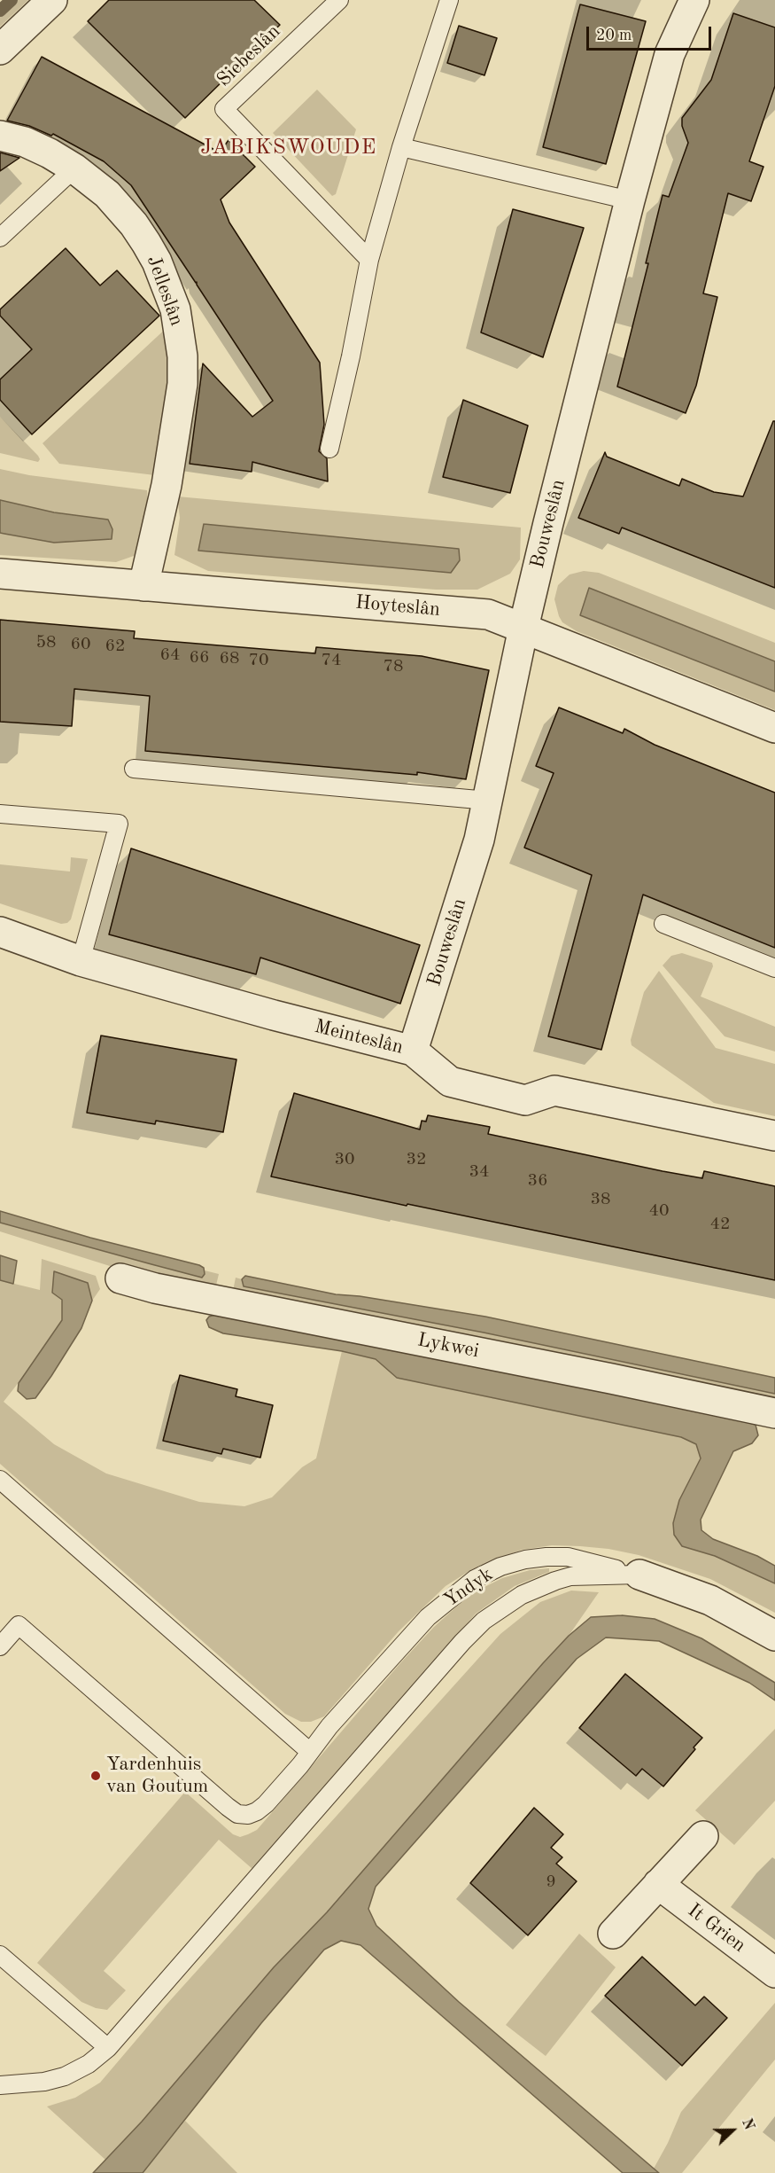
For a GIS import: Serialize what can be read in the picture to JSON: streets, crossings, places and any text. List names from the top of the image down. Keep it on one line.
{"streets":{"street":["Jelleslân","Bouweslân","Hoyteslân","Meinteslân","Lykwei","Yndyk","It Grien"],"lane":["Siebeslân"]},"crossings":[["Jelleslân","Hoyteslân"],["Bouweslân","Hoyteslân"],["Bouweslân","Meinteslân"]],"districts":["JABIKSWOUDE"],"places":["Yardenhuis van Goutum"],"house_numbers":["58","60","62","64","66","68","70","74","78","30","32","34","36","38","40","42","9"],"scale_bar":"20 m","north":"right"}
